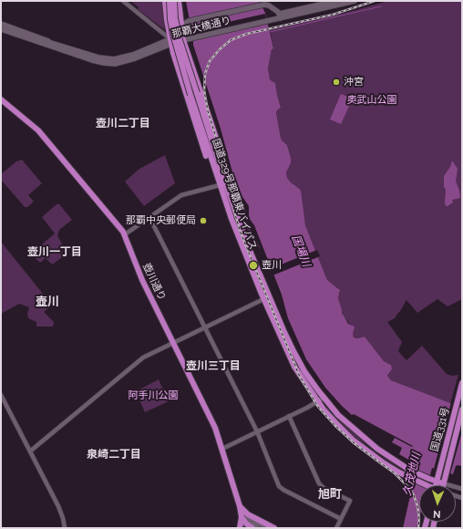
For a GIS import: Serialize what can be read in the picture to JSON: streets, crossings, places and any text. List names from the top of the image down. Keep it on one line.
{"streets":{"highway":["国道329号那覇東バイパス","壺川通り","国道331号"],"main road":["那覇大橋通り"]},"crossings":[["国道329号那覇東バイパス","国道331号"]],"districts":["壺川二丁目","壺川一丁目","壺川","壺川三丁目","泉崎二丁目","旭町"],"water":["国場川","久茂地川"],"parks":["奥武山公園","阿手川公園"],"places":["沖宮","那覇中央郵便局","壺川"],"north":"bottom"}
